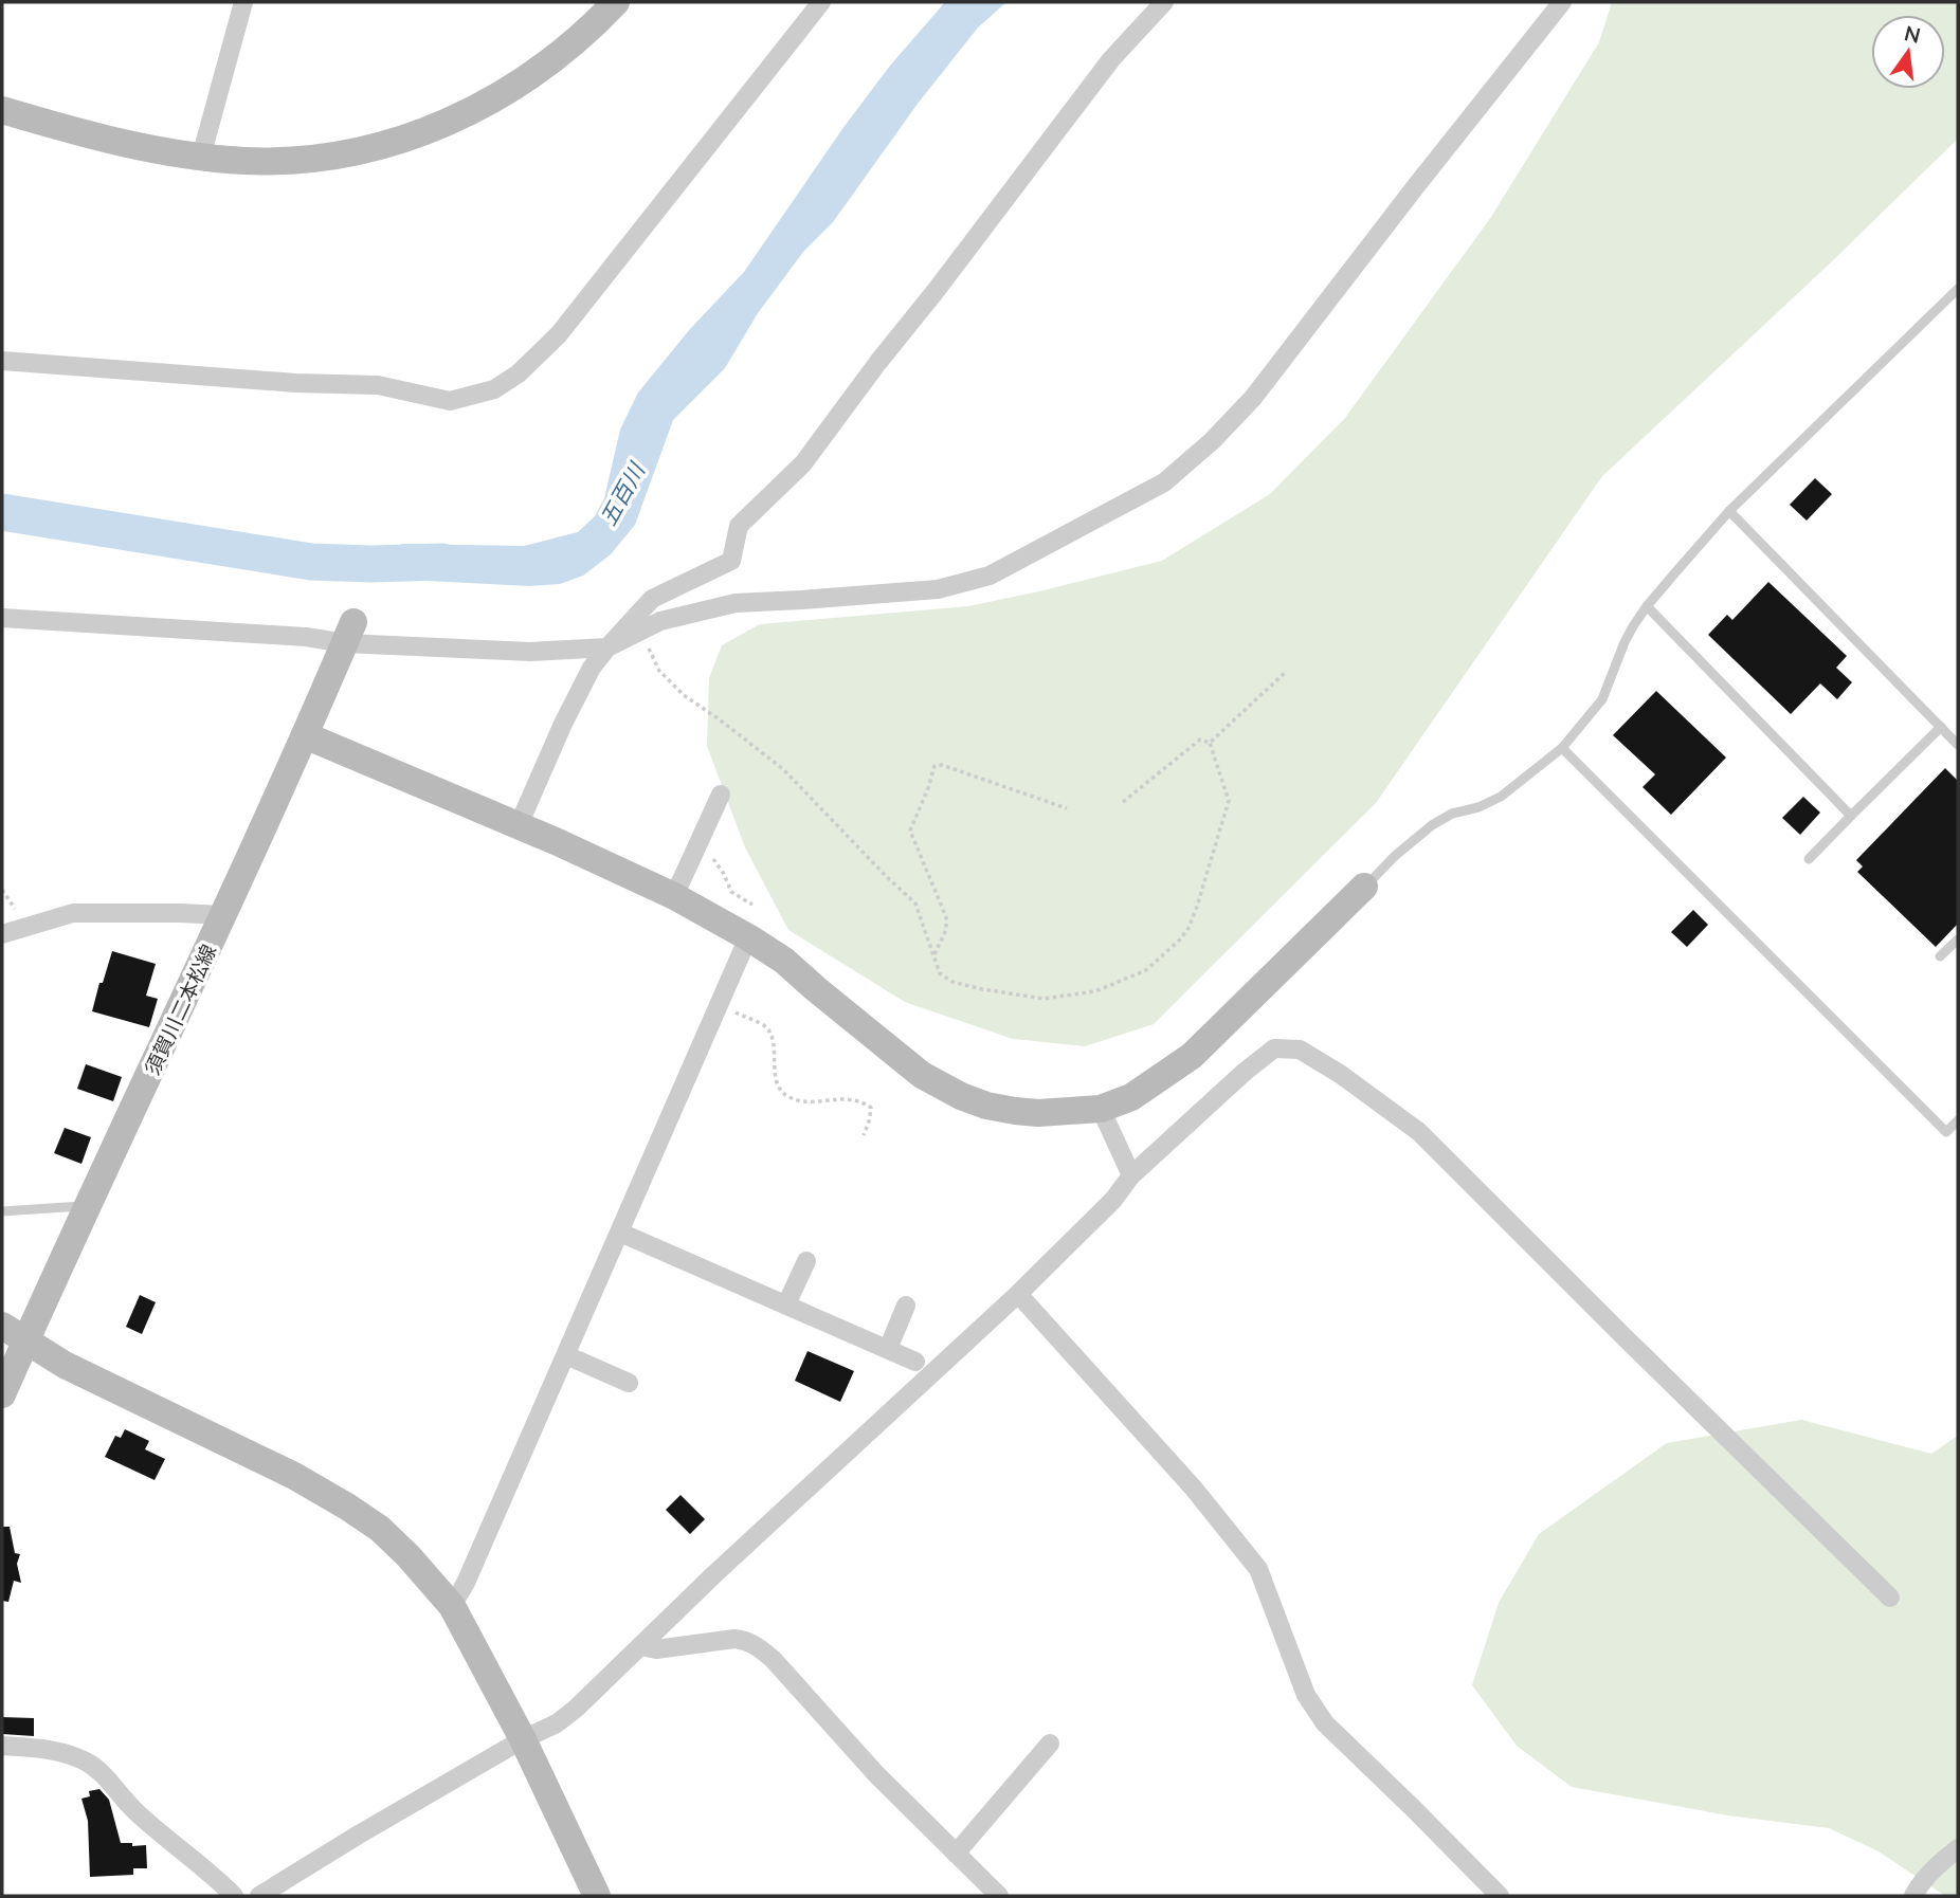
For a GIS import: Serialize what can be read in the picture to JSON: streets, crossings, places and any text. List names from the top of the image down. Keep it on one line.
{"streets":{"street":["須賀川二本松線"]},"water":["五百川"],"north":"top"}
